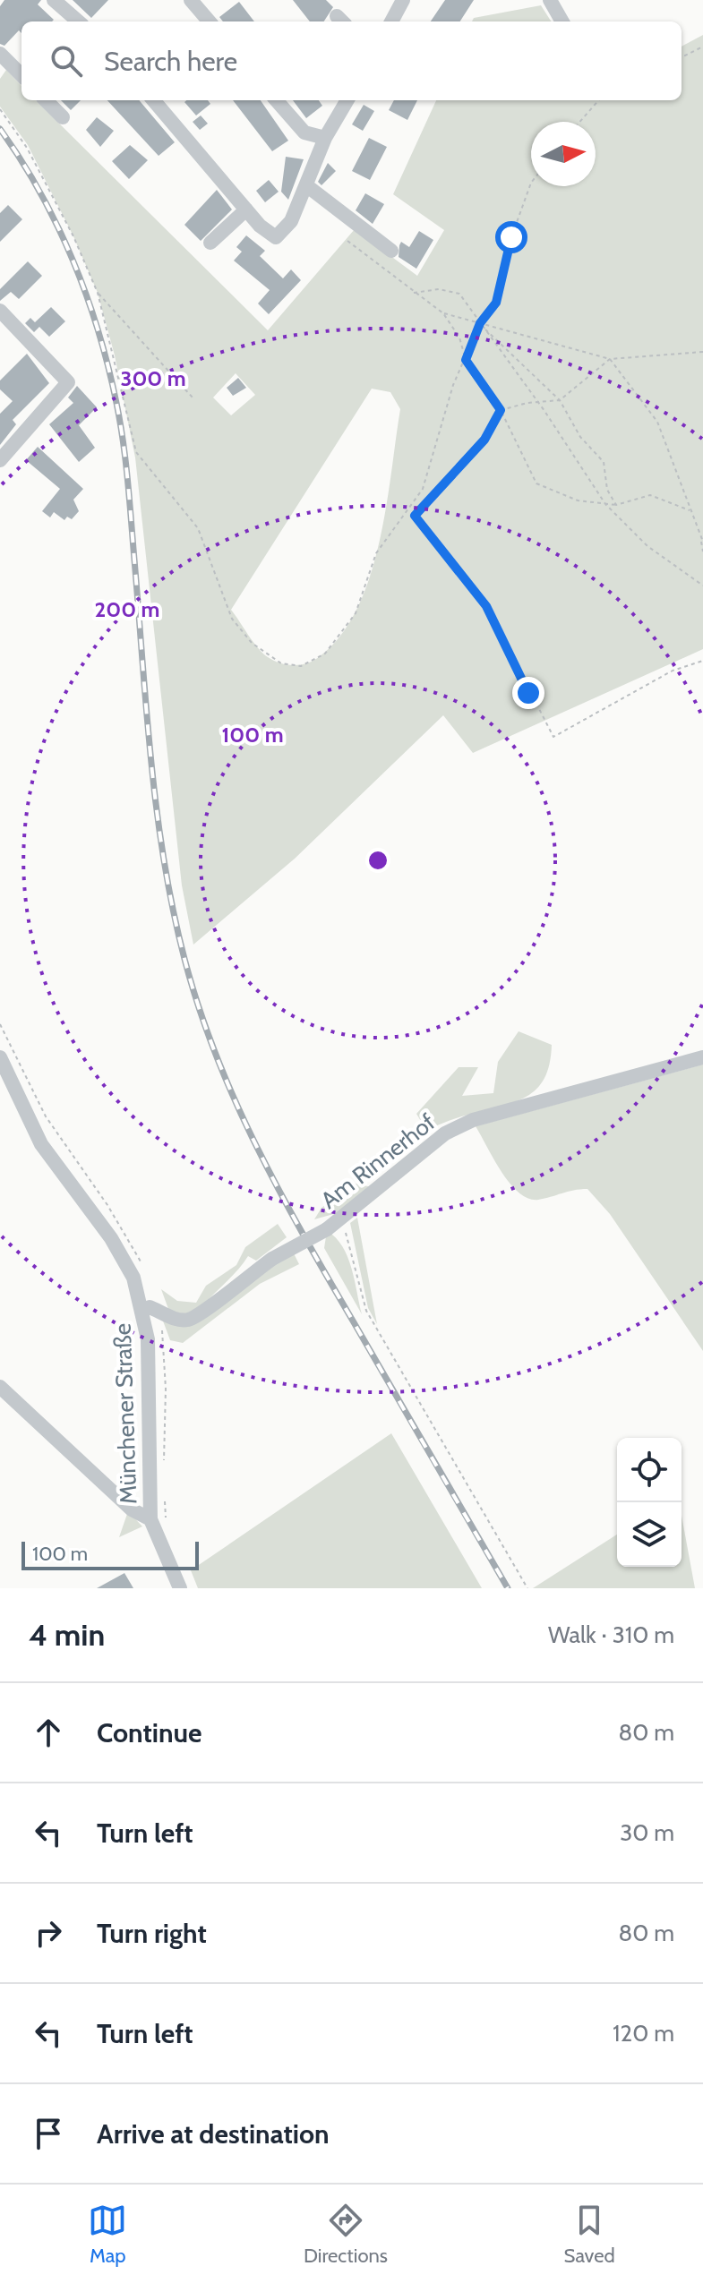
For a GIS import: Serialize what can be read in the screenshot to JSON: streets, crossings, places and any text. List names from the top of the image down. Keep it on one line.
{"streets":{"street":["Am Rinnerhof","Münchener Straße"]},"crossings":[["Am Rinnerhof","Münchener Straße"]],"scale_bar":"100 m","north":"right","page":{"search":"Search here","scale":"100 m","heading":["4 min","Walk · 310 m"],"list":[["Continue","80 m"],["Turn left","30 m"],["Turn right","80 m"],["Turn left","120 m"],"Arrive at destination"],"nav":["Map","Directions","Saved"]},"rings":["300 m","200 m","100 m"]}
